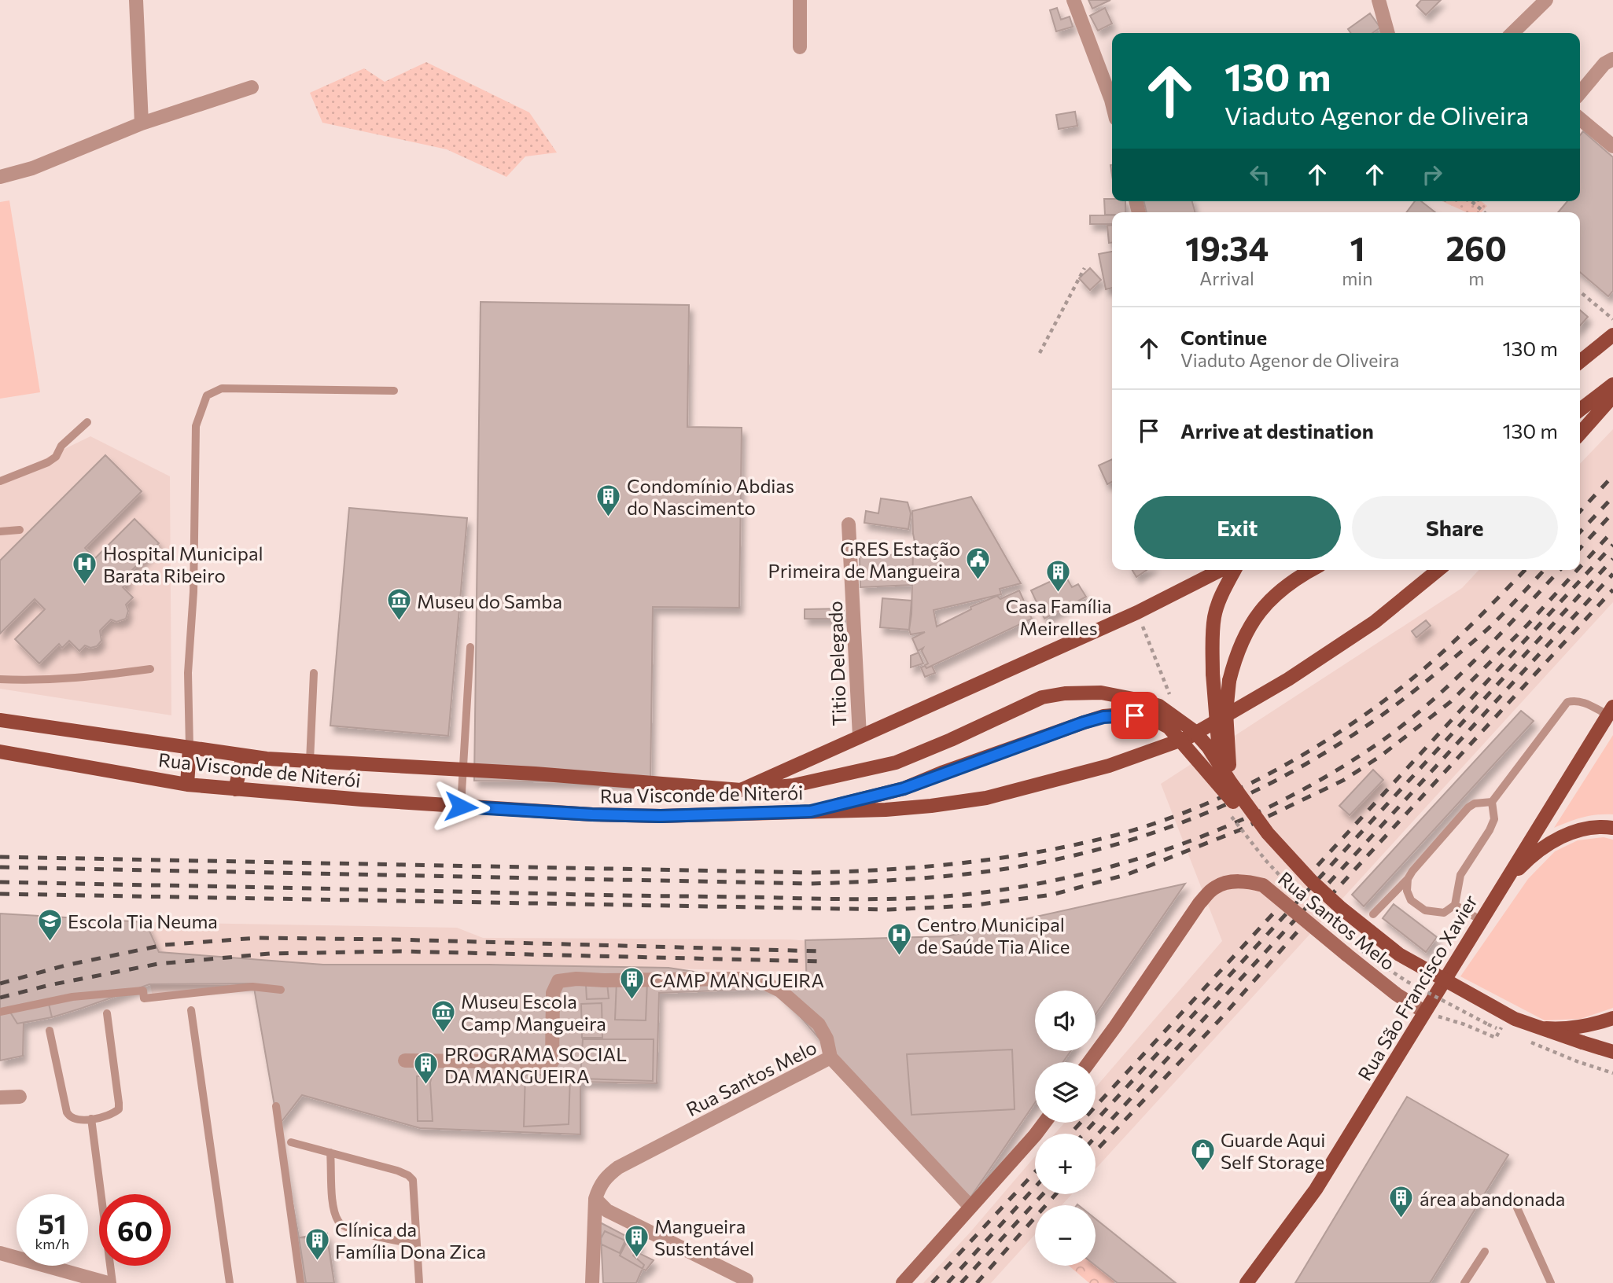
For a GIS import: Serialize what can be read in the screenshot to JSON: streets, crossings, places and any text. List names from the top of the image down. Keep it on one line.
{"streets":{"main road":["Rua Visconde de Niterói","Rua Santos Melo","Rua São Francisco Xavier"],"street":["Titio Delegado"]},"crossings":[["Titio Delegado","Rua Visconde de Niterói"],["Rua Santos Melo","Rua São Francisco Xavier"]],"places":{"building":["Condomínio Abdias do Nascimento","Casa Família Meirelles","CAMP MANGUEIRA","PROGRAMA SOCIAL DA MANGUEIRA","área abandonada","Mangueira Sustentável","Clínica da Família Dona Zica"],"public building":["GRES Estação Primeira de Mangueira"],"hospital":["Hospital Municipal Barata Ribeiro","Centro Municipal de Saúde Tia Alice"],"museum":["Museu do Samba","Museu Escola Camp Mangueira"],"school or university":["Escola Tia Neuma"],"shop":["Guarde Aqui Self Storage"]},"page":{"turn":["130 m","Viaduto Agenor de Oliveira"],"eta":["19:34","Arrival","1","min","260","m"],"list":[{"name":"Continue","note":"Viaduto Agenor de Oliveira","value":"130 m"},{"name":"Arrive at destination","value":"130 m"}],"buttons":["Exit","Share"],"map_buttons":["+","−"],"speed":"51 km/h","limit":"60"}}
